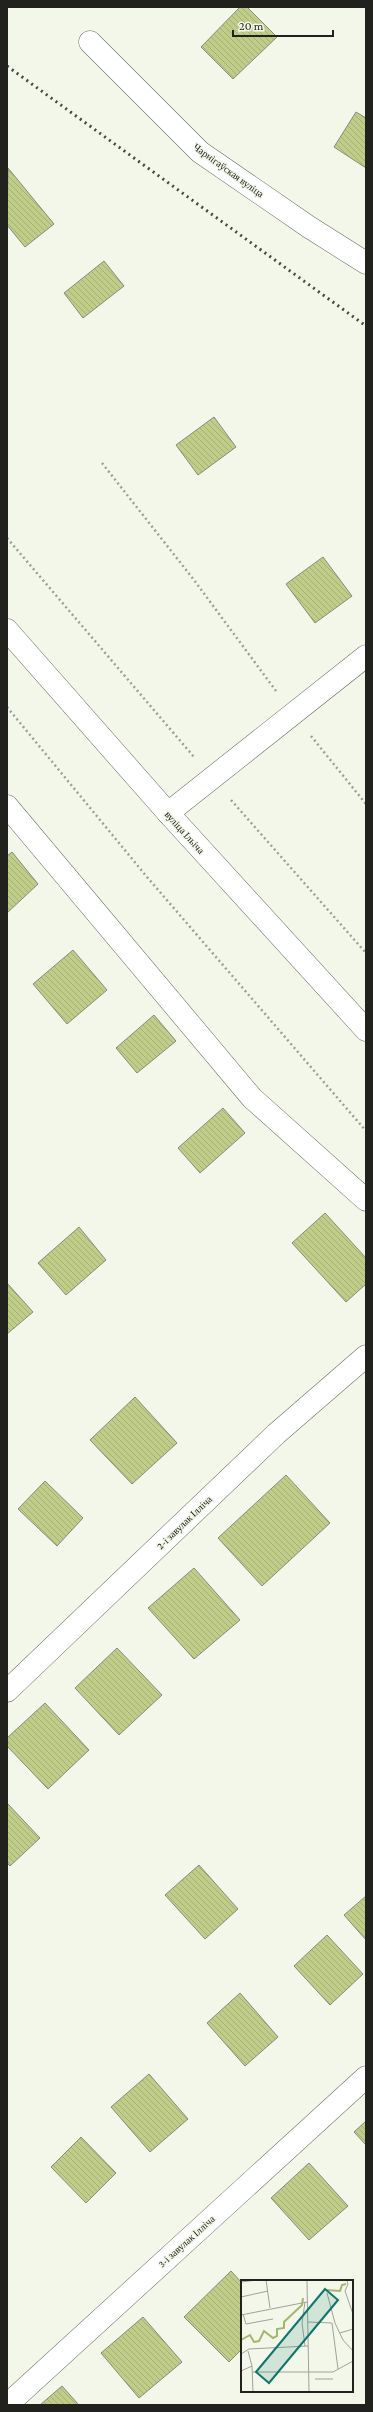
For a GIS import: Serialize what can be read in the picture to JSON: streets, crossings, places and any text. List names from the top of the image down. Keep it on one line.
{"streets":{"street":["Чарнігаўская вуліца","вуліца Ільіча","2-і завулак Ілліча","3-і завулак Ілліча"]},"scale_bar":"20 m"}
